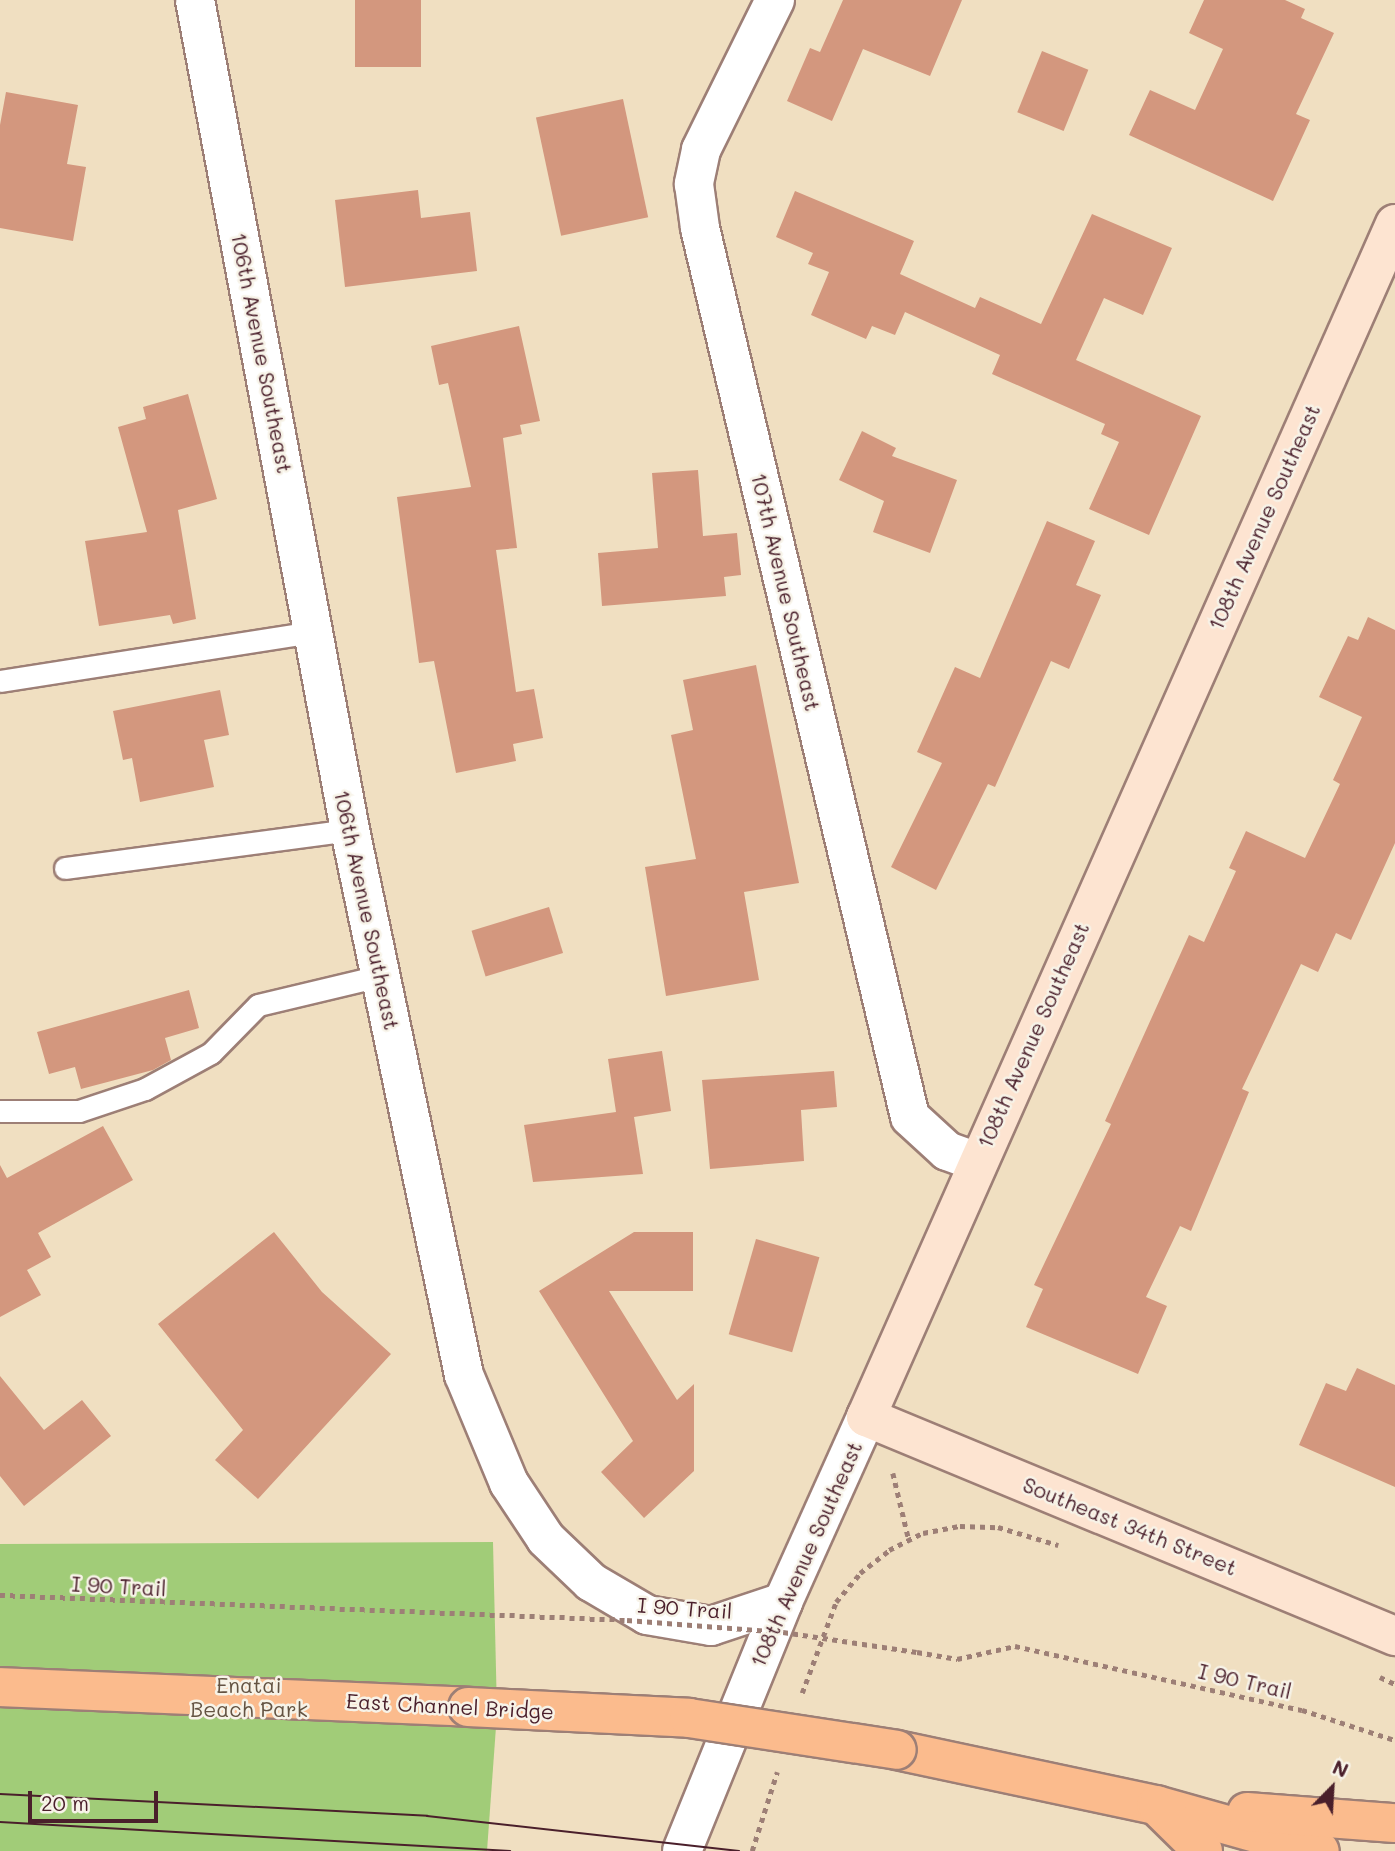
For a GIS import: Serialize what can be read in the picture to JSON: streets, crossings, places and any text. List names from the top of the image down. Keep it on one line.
{"streets":{"highway":["East Channel Bridge"],"street":["106th Avenue Southeast","108th Avenue Southeast","107th Avenue Southeast","Southeast 34th Street"],"path":["I 90 Trail"]},"crossings":[["106th Avenue Southeast","108th Avenue Southeast"],["108th Avenue Southeast","107th Avenue Southeast"],["108th Avenue Southeast","Southeast 34th Street"]],"parks":["Enatai Beach Park"],"scale_bar":"20 m","north":"top right"}
